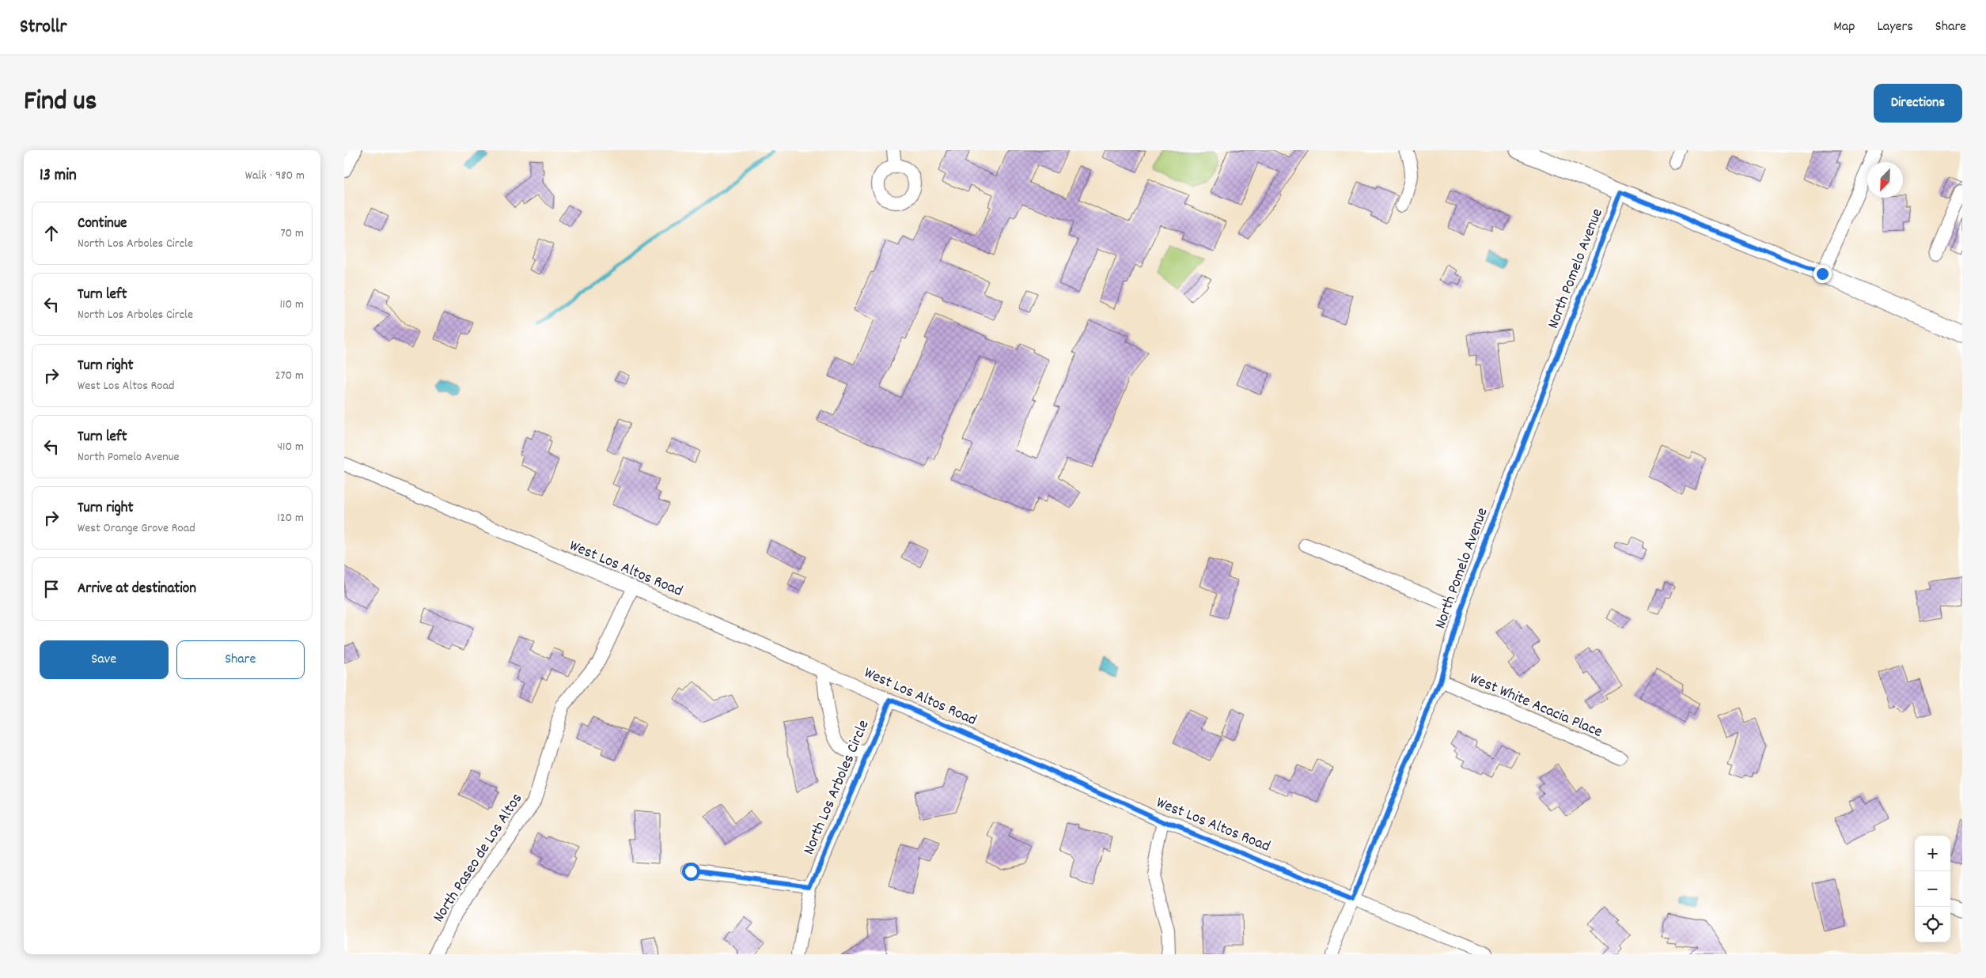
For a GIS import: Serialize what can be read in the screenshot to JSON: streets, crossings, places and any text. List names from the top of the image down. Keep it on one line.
{"streets":{"street":["North Pomelo Avenue","West Los Altos Road","West White Acacia Place","North Los Arboles Circle","North Paseo de Los Altos"]},"crossings":[["North Pomelo Avenue","West Los Altos Road"],["North Pomelo Avenue","West White Acacia Place"],["West Los Altos Road","North Los Arboles Circle"],["West Los Altos Road","North Paseo de Los Altos"]],"north":"bottom left","page":{"header":"Strollr","nav":["Map","Layers","Share"],"title":"Find us","buttons":["Directions",["Save","Share"]],"heading":["13 min","Walk · 980 m"],"list":[["Continue","North Los Arboles Circle","70 m"],["Turn left","North Los Arboles Circle","110 m"],["Turn right","West Los Altos Road","270 m"],["Turn left","North Pomelo Avenue","410 m"],["Turn right","West Orange Grove Road","120 m"],"Arrive at destination"],"map_buttons":["+","−"]}}
